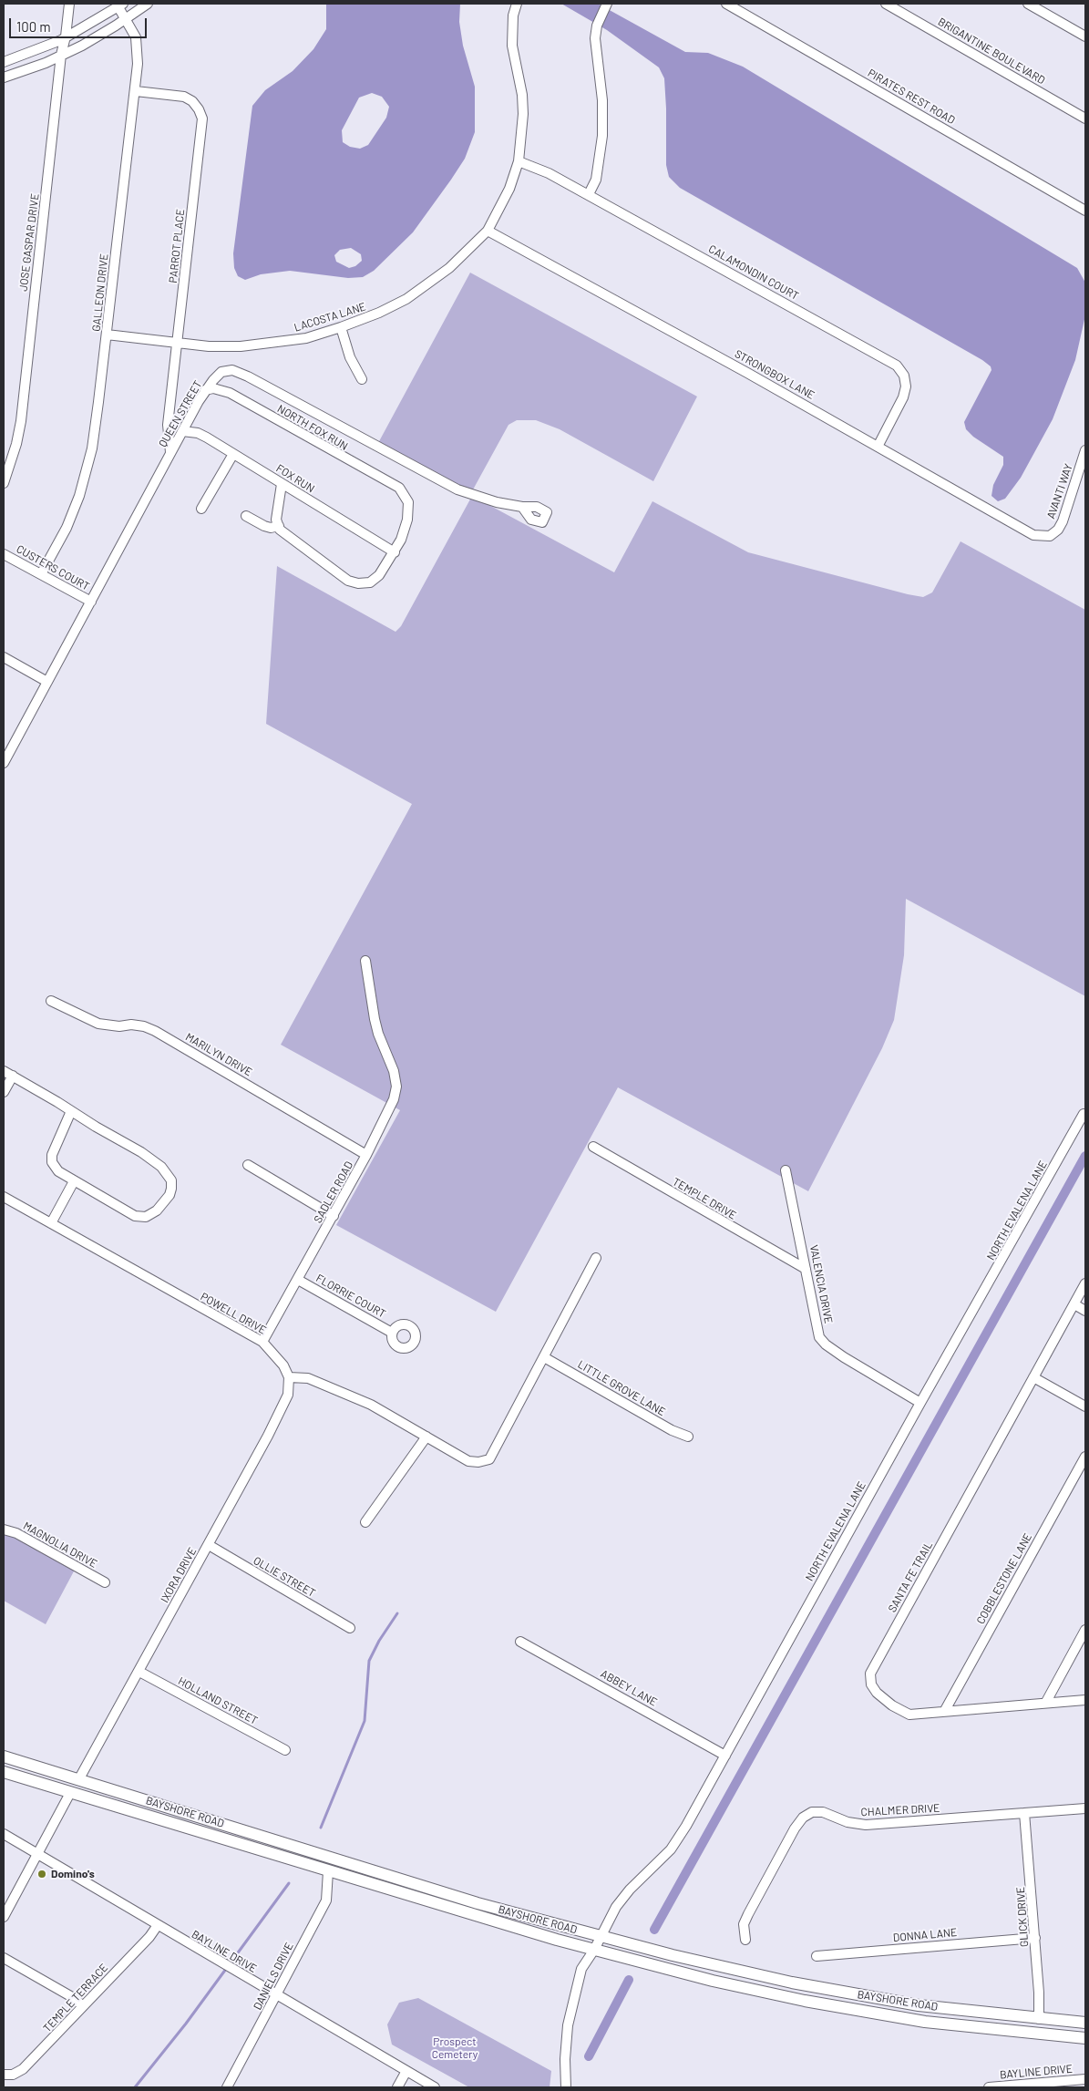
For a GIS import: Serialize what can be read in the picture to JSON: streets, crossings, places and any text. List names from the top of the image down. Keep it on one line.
{"streets":{"main road":["BAYSHORE ROAD"],"street":["BRIGANTINE BOULEVARD","PIRATES REST ROAD","JOSE GASPAR DRIVE","PARROT PLACE","CALAMONDIN COURT","GALLEON DRIVE","LACOSTA LANE","STRONGBOX LANE","QUEEN STREET","NORTH FOX RUN","FOX RUN","AVANTI WAY","CUSTERS COURT","MARILYN DRIVE","SADLER ROAD","TEMPLE DRIVE","NORTH EVALENA LANE","VALENCIA DRIVE","FLORRIE COURT","POWELL DRIVE","LITTLE GROVE LANE","MAGNOLIA DRIVE","IXORA DRIVE","OLLIE STREET","SANTA FE TRAIL","COBBLESTONE LANE","ABBEY LANE","HOLLAND STREET","CHALMER DRIVE","GLICK DRIVE","DONNA LANE","BAYLINE DRIVE","DANIELS DRIVE","TEMPLE TERRACE"]},"crossings":[["PARROT PLACE","GALLEON DRIVE"],["PARROT PLACE","LACOSTA LANE"],["PARROT PLACE","QUEEN STREET"],["CALAMONDIN COURT","LACOSTA LANE"],["CALAMONDIN COURT","STRONGBOX LANE"],["GALLEON DRIVE","LACOSTA LANE"],["GALLEON DRIVE","CUSTERS COURT"],["LACOSTA LANE","STRONGBOX LANE"],["STRONGBOX LANE","AVANTI WAY"],["QUEEN STREET","NORTH FOX RUN"],["QUEEN STREET","FOX RUN"],["QUEEN STREET","CUSTERS COURT"],["NORTH FOX RUN","FOX RUN"],["MARILYN DRIVE","SADLER ROAD"],["SADLER ROAD","FLORRIE COURT"],["SADLER ROAD","POWELL DRIVE"],["TEMPLE DRIVE","VALENCIA DRIVE"],["NORTH EVALENA LANE","VALENCIA DRIVE"],["NORTH EVALENA LANE","ABBEY LANE"],["NORTH EVALENA LANE","BAYSHORE ROAD"],["POWELL DRIVE","IXORA DRIVE"],["IXORA DRIVE","OLLIE STREET"],["IXORA DRIVE","HOLLAND STREET"],["IXORA DRIVE","BAYSHORE ROAD"],["SANTA FE TRAIL","COBBLESTONE LANE"],["CHALMER DRIVE","GLICK DRIVE"],["BAYSHORE ROAD","GLICK DRIVE"],["BAYSHORE ROAD","DANIELS DRIVE"],["GLICK DRIVE","DONNA LANE"],["BAYLINE DRIVE","DANIELS DRIVE"],["BAYLINE DRIVE","TEMPLE TERRACE"]],"parks":["Prospect Cemetery"],"places":["Domino's"],"scale_bar":"100 m"}
